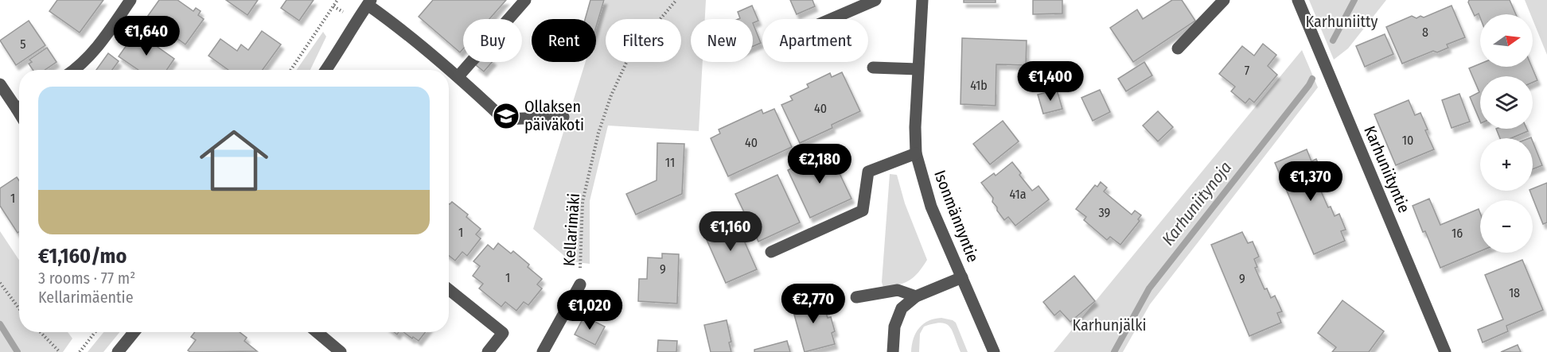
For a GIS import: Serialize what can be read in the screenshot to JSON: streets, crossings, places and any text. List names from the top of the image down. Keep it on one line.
{"streets":{"street":["Karhuniityntie","Isonmännyntie"],"path":["Kellarimäki"]},"water":["Karhuniitynoja"],"parks":["Karhuniitty","Karhunjälki"],"places":{"school or university":["Ollaksen päiväkoti"]},"house_numbers":["8","5","7","41b","40","10","40","11","41a","1","39","1","16","9","1","9","18"],"north":"right","page":{"map_buttons":["+","−"],"price":["€1,640","€1,400","€2,180","€1,370","€1,160","€2,770","€1,020"],"chip":["Buy","Rent","Filters","New","Apartment"],"list":[{"name":"€1,160/mo","note":"3 rooms · 77 m² · Kellarimäentie"}]}}
